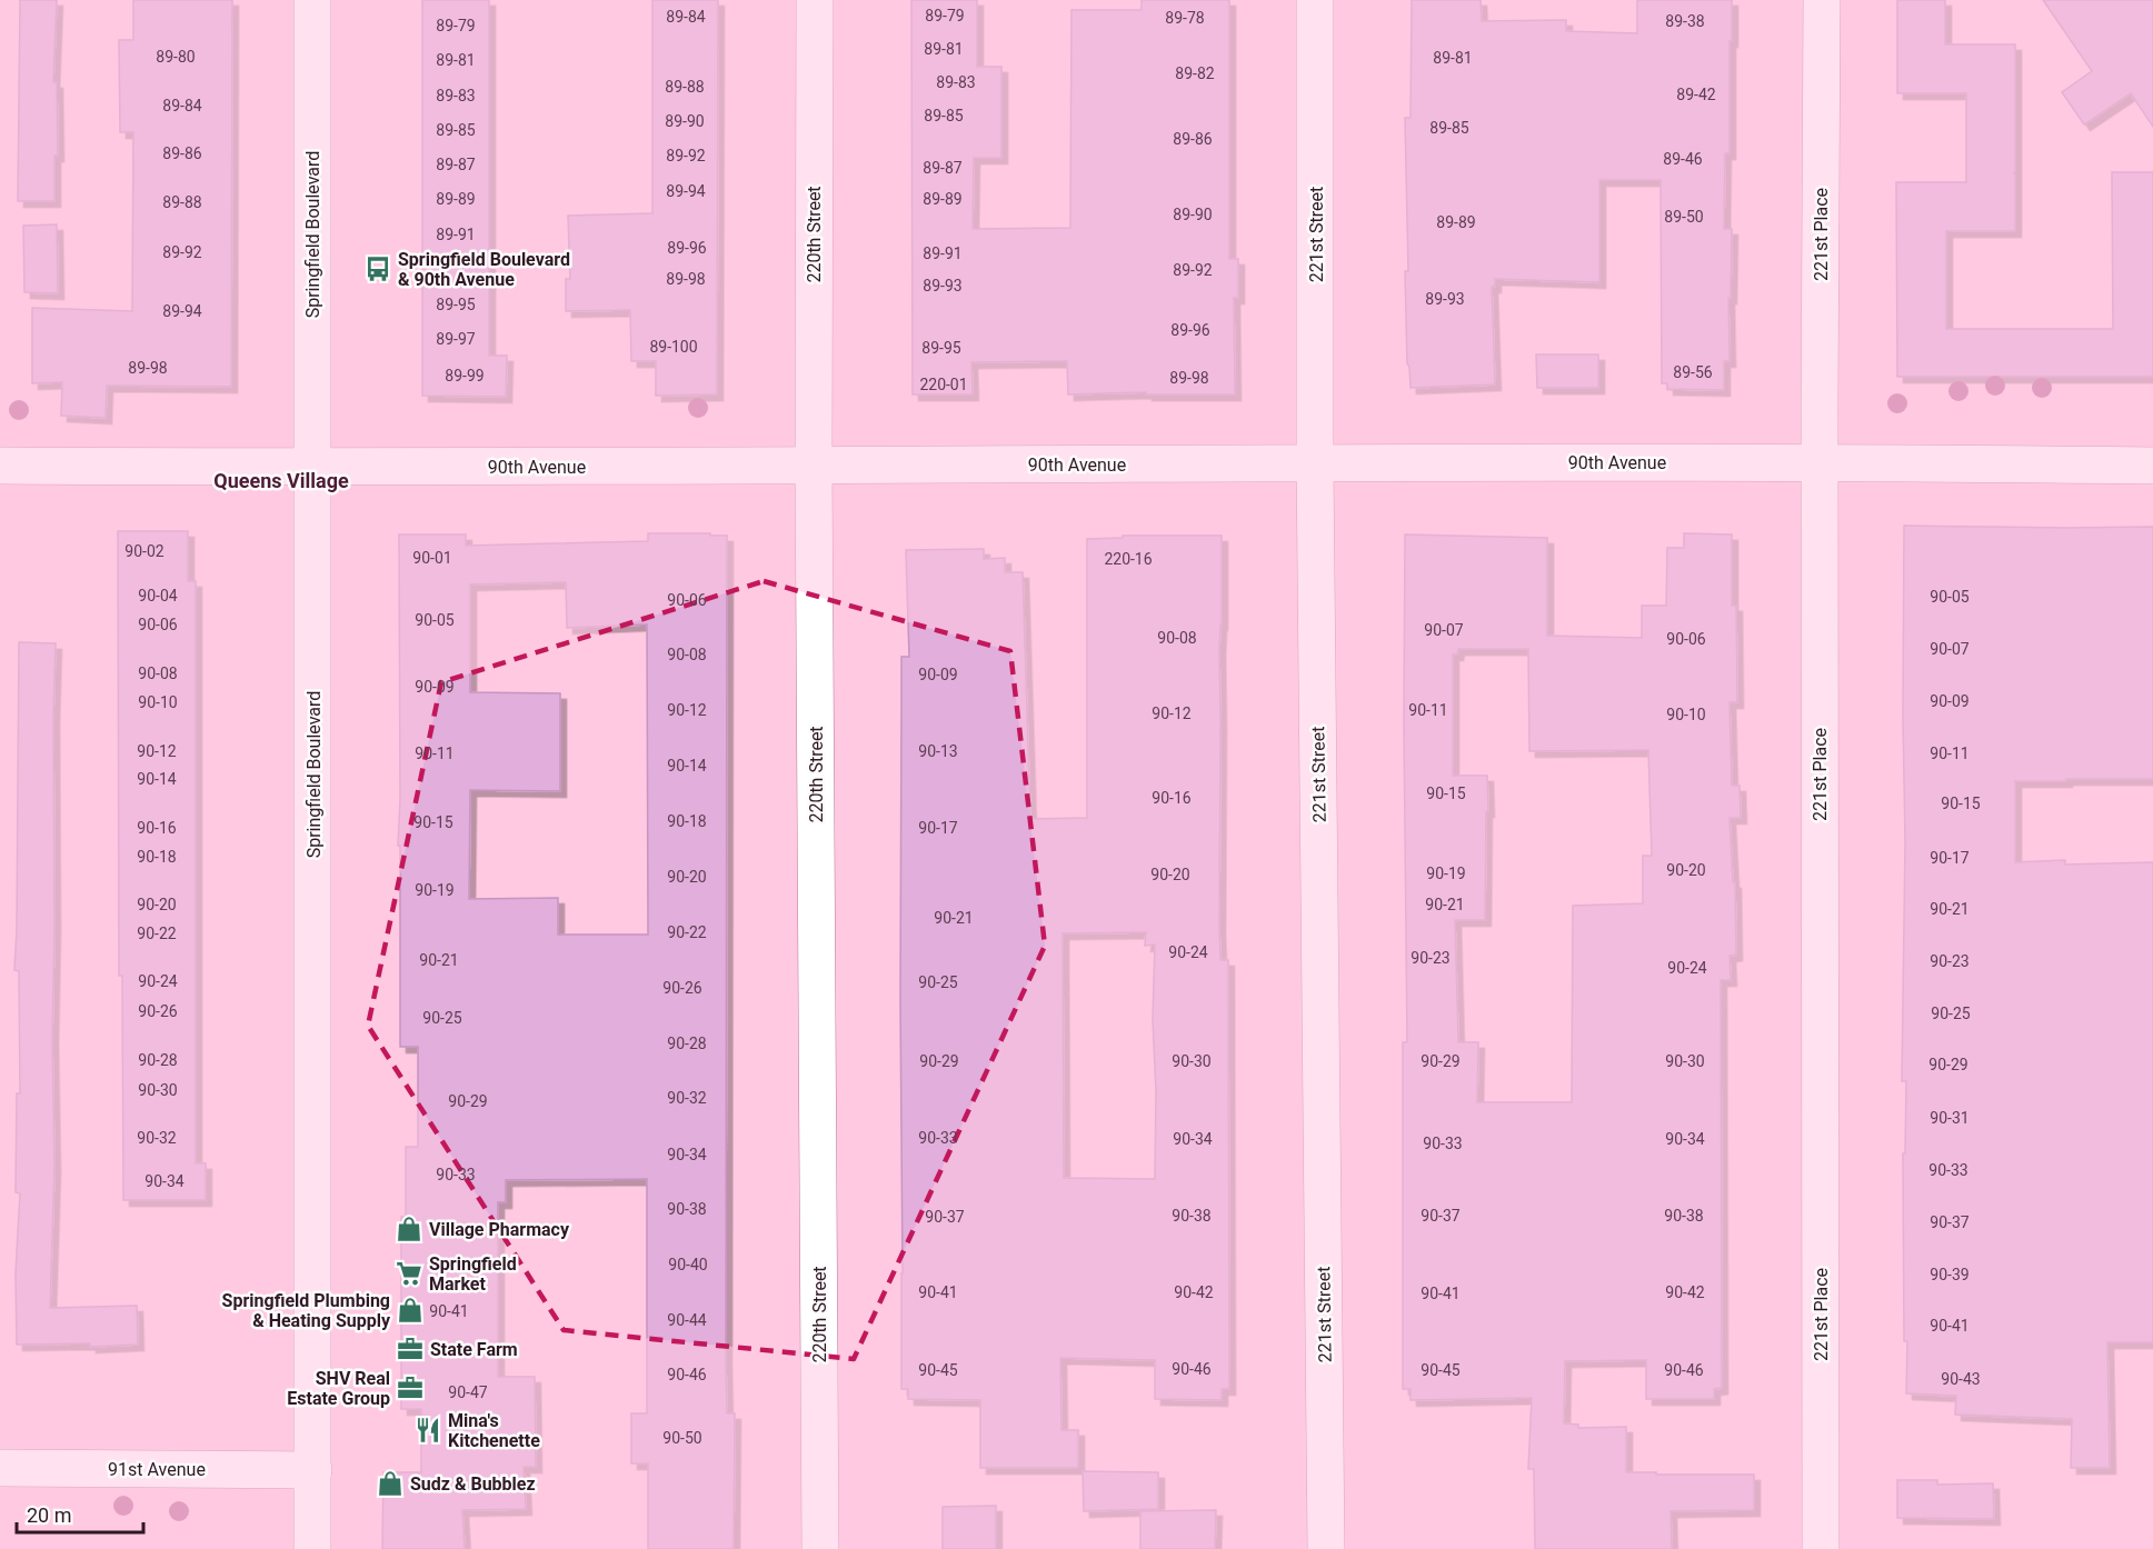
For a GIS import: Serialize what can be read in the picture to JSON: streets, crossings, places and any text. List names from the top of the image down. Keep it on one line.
{"streets":{"street":["Springfield Boulevard","220th Street","221st Street","221st Place","90th Avenue","91st Avenue"]},"crossings":[["Springfield Boulevard","90th Avenue"],["Springfield Boulevard","91st Avenue"],["220th Street","90th Avenue"],["221st Street","90th Avenue"],["221st Place","90th Avenue"]],"districts":["Queens Village"],"places":{"bus stop":["Springfield Boulevard & 90th Avenue"],"shop":["Village Pharmacy","Springfield Plumbing & Heating Supply","Sudz & Bubblez"],"supermarket":["Springfield Market"],"office":["State Farm","SHV Real Estate Group"],"restaurant":["Mina's Kitchenette"]},"house_numbers":["89-79","89-84","89-78","89-38","89-79","89-81","89-80","89-81","89-81","89-82","89-83","89-88","89-42","89-83","89-84","89-85","89-90","89-85","89-85","89-86","89-86","89-92","89-46","89-87","89-87","89-94","89-89","89-89","89-88","89-90","89-50","89-89","89-91","89-96","89-92","89-91","89-92","89-98","89-93","89-93","89-95","89-94","89-96","89-97","89-100","89-95","89-98","89-56","89-99","89-98","220-01","90-02","90-01","220-16","90-04","90-05","90-06","90-05","90-06","90-07","90-08","90-06","90-07","90-08","90-08","90-09","90-09","90-09","90-10","90-12","90-11","90-12","90-10","90-12","90-13","90-11","90-11","90-14","90-14","90-15","90-16","90-15","90-18","90-15","90-16","90-17","90-18","90-17","90-20","90-19","90-20","90-20","90-19","90-20","90-21","90-21","90-21","90-22","90-22","90-24","90-23","90-21","90-23","90-24","90-24","90-25","90-26","90-26","90-25","90-25","90-28","90-28","90-29","90-30","90-29","90-30","90-29","90-30","90-32","90-29","90-31","90-32","90-33","90-34","90-34","90-33","90-34","90-33","90-33","90-34","90-38","90-38","90-37","90-38","90-37","90-37","90-40","90-39","90-41","90-42","90-42","90-41","90-41","90-44","90-41","90-46","90-45","90-45","90-46","90-46","90-43","90-47","90-50"],"scale_bar":"20 m"}
